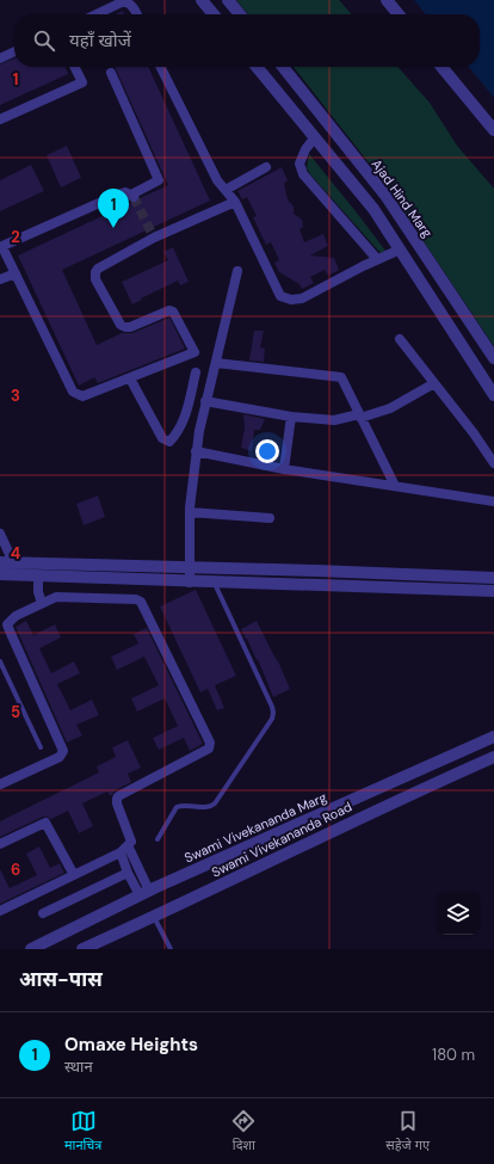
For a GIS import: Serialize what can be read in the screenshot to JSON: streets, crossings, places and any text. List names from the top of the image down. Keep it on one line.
{"streets":{"street":["Ajad Hind Marg","Swami Vivekananda Marg","Swami Vivekananda Road"]},"page":{"search":"यहाँ खोजें","pins":"1","heading":"आस-पास","list":[{"mark":"1","name":"Omaxe Heights","note":"स्थान","value":"180 m"}],"nav":["मानचित्र","दिशा","सहेजे गए"]},"grid":{"rows":["1","2","3","4","5","6"]}}
